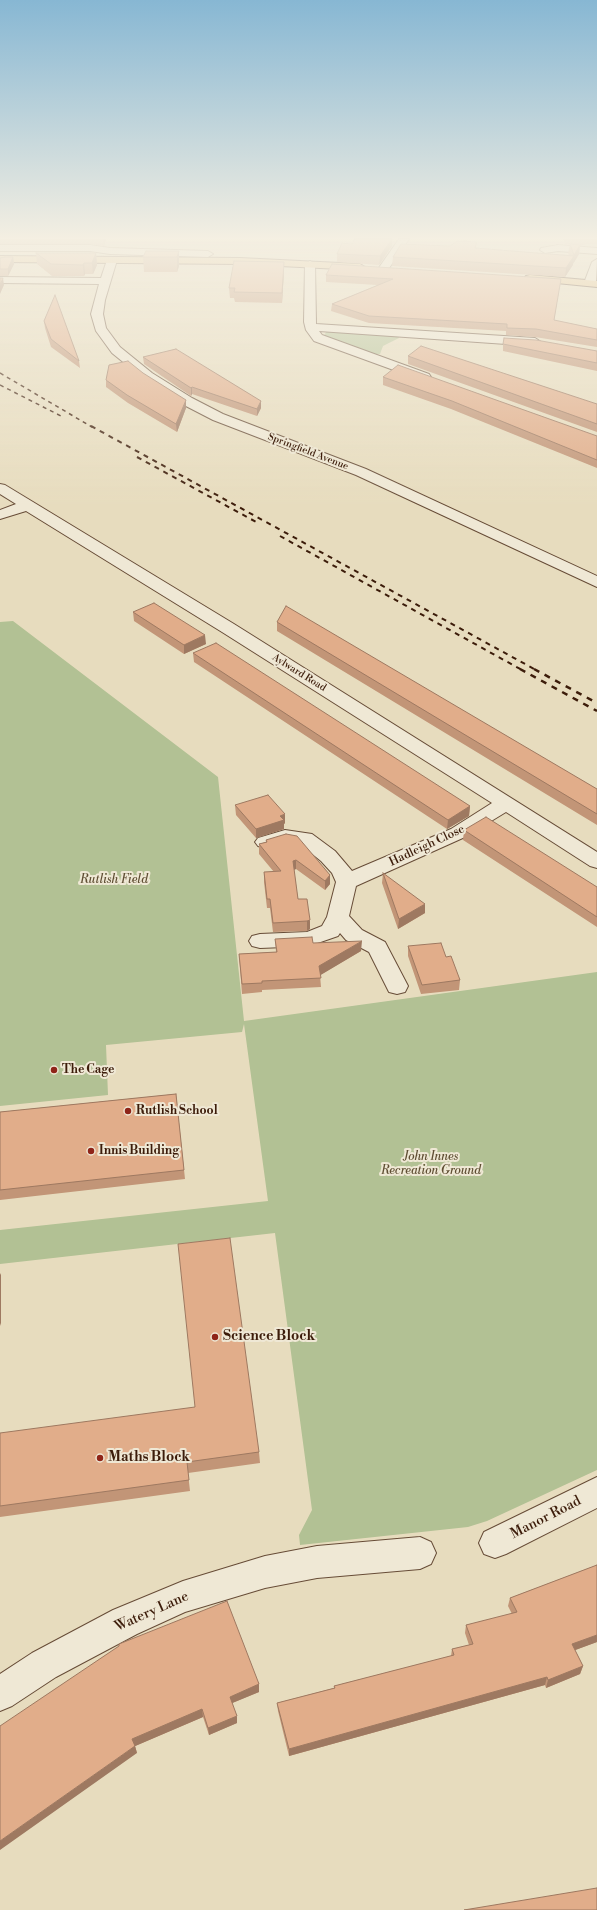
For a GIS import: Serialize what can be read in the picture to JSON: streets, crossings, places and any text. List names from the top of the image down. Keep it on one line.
{"streets":{"street":["Springfield Avenue","Aylward Road","Hadleigh Close","Manor Road","Watery Lane"]},"crossings":[["Aylward Road","Hadleigh Close"]],"parks":["Rutlish Field","John Innes Recreation Ground"],"places":["The Cage","Rutlish School","Innis Building","Science Block","Maths Block"]}
